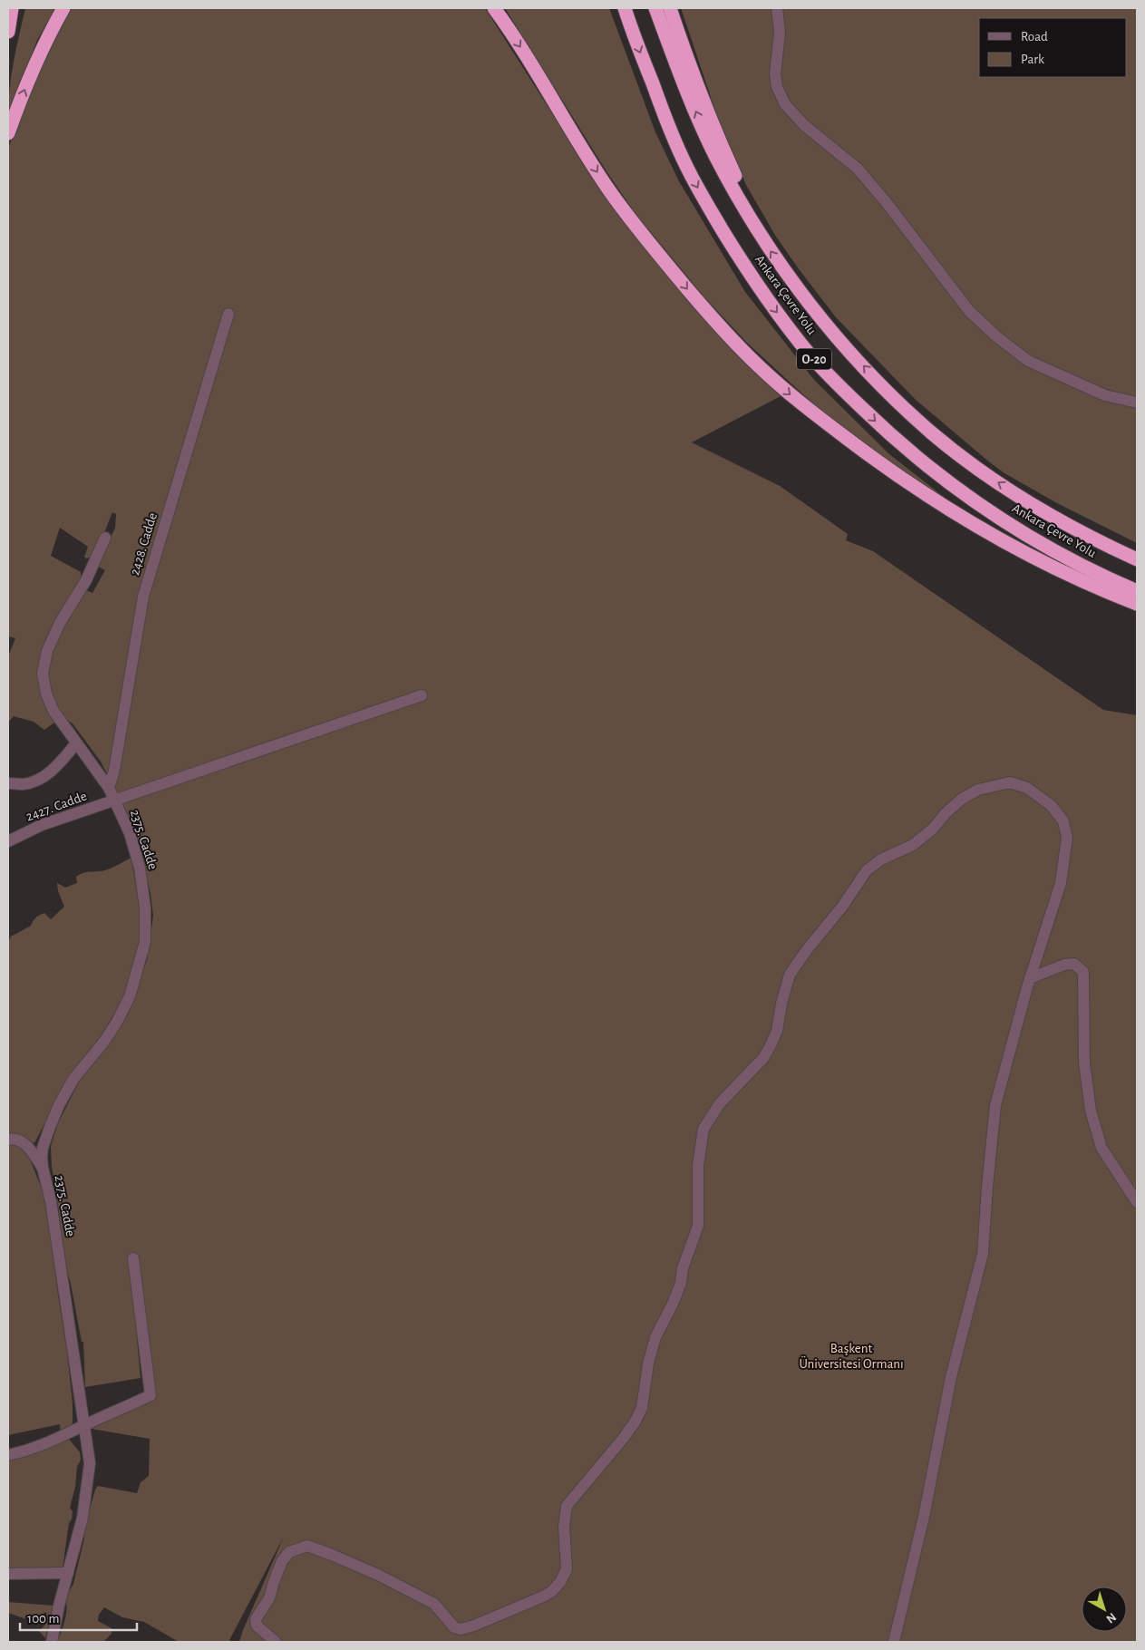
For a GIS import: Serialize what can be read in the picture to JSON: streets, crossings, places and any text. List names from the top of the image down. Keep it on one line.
{"streets":{"highway":["Ankara Çevre Yolu","O-20"],"street":["2428. Cadde","2427. Cadde","2375. Cadde"]},"crossings":[["2428. Cadde","2375. Cadde"],["2427. Cadde","2375. Cadde"]],"parks":["Başkent Üniversitesi Ormanı"],"legend":["Road","Park"],"scale_bar":"100 m","north":"bottom right"}
